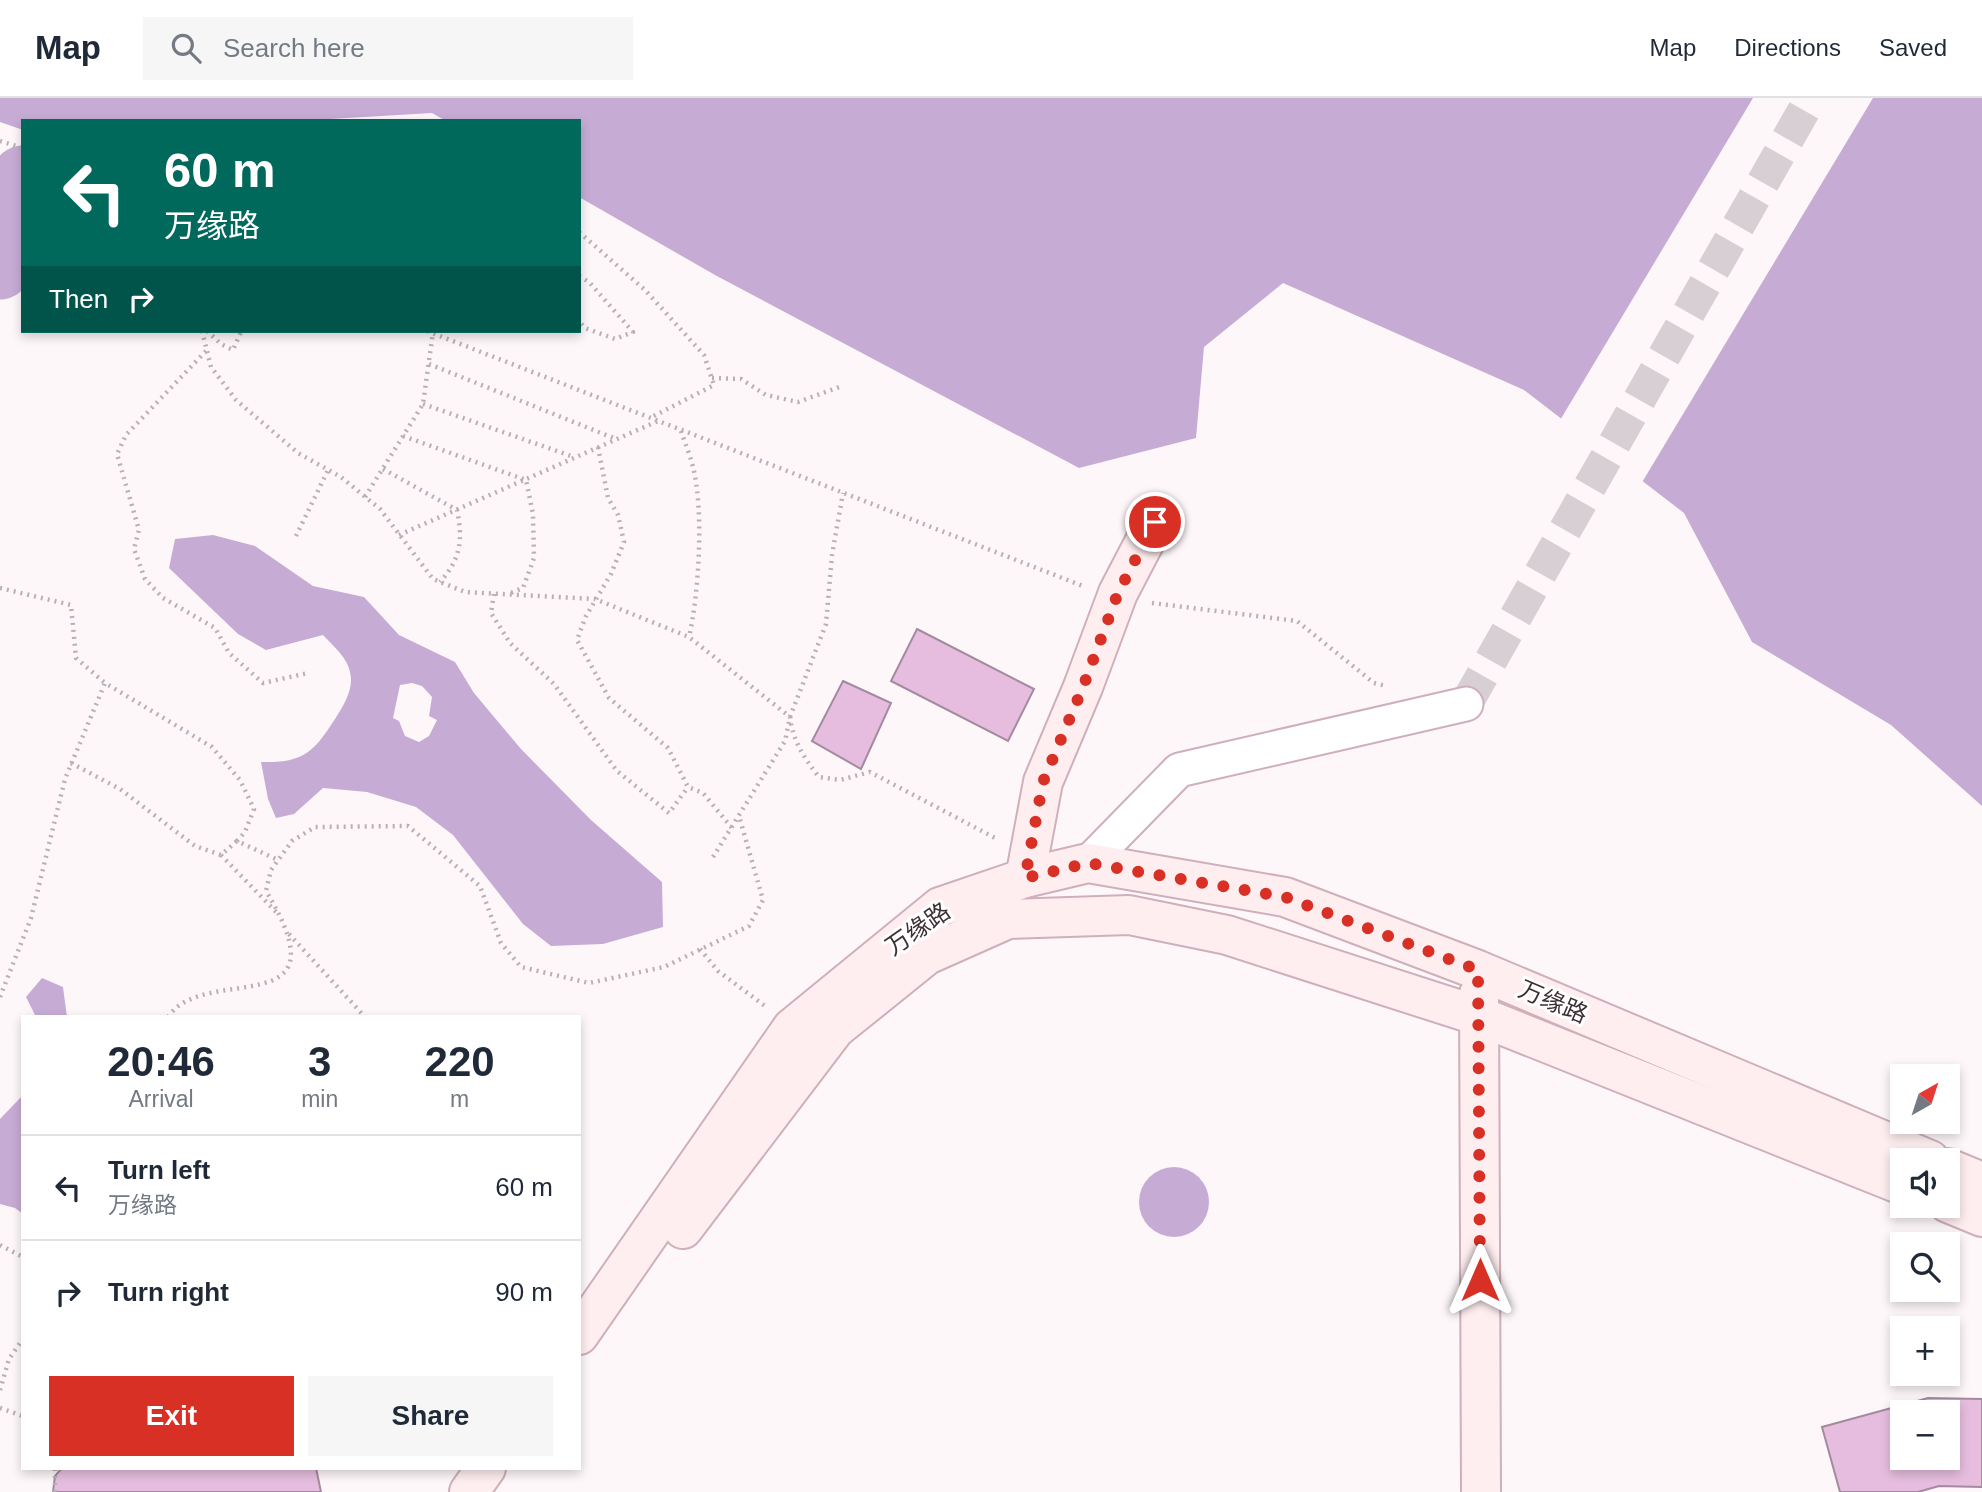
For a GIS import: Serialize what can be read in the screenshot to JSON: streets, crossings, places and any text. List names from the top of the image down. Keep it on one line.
{"streets":{"main road":["万缘路"]},"north":"top right","page":{"header":"Map","search":"Search here","nav":["Map","Directions","Saved"],"turn":["60 m","万缘路"],"then":"Then","eta":["20:46","Arrival","3","min","220","m"],"map_buttons":["+","−"],"list":[{"name":"Turn left","note":"万缘路","value":"60 m"},{"name":"Turn right","value":"90 m"}],"buttons":["Exit","Share"]}}
